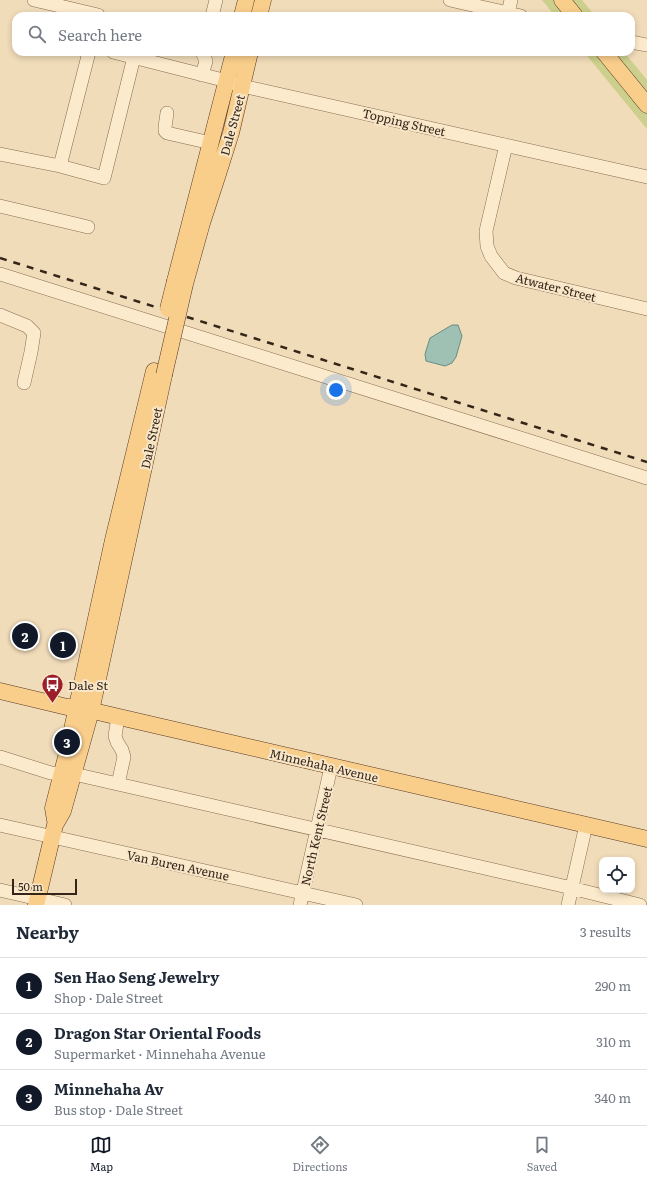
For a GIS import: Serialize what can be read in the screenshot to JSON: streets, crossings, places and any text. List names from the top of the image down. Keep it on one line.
{"streets":{"main road":["Dale Street","Minnehaha Avenue"],"street":["Topping Street","Atwater Street","North Kent Street","Van Buren Avenue"]},"crossings":[["Topping Street","Dale Street"],["Topping Street","Atwater Street"],["Dale Street","Minnehaha Avenue"],["Dale Street","Van Buren Avenue"],["Minnehaha Avenue","North Kent Street"],["North Kent Street","Van Buren Avenue"]],"places":{"bus stop":["Dale St"]},"scale_bar":"50 m","page":{"search":"Search here","pins":["2","1","3"],"scale":"50 m","heading":["Nearby","3 results"],"list":[{"mark":"1","name":"Sen Hao Seng Jewelry","note":"Shop · Dale Street","value":"290 m"},{"mark":"2","name":"Dragon Star Oriental Foods","note":"Supermarket · Minnehaha Avenue","value":"310 m"},{"mark":"3","name":"Minnehaha Av","note":"Bus stop · Dale Street","value":"340 m"}],"nav":["Map","Directions","Saved"]}}
